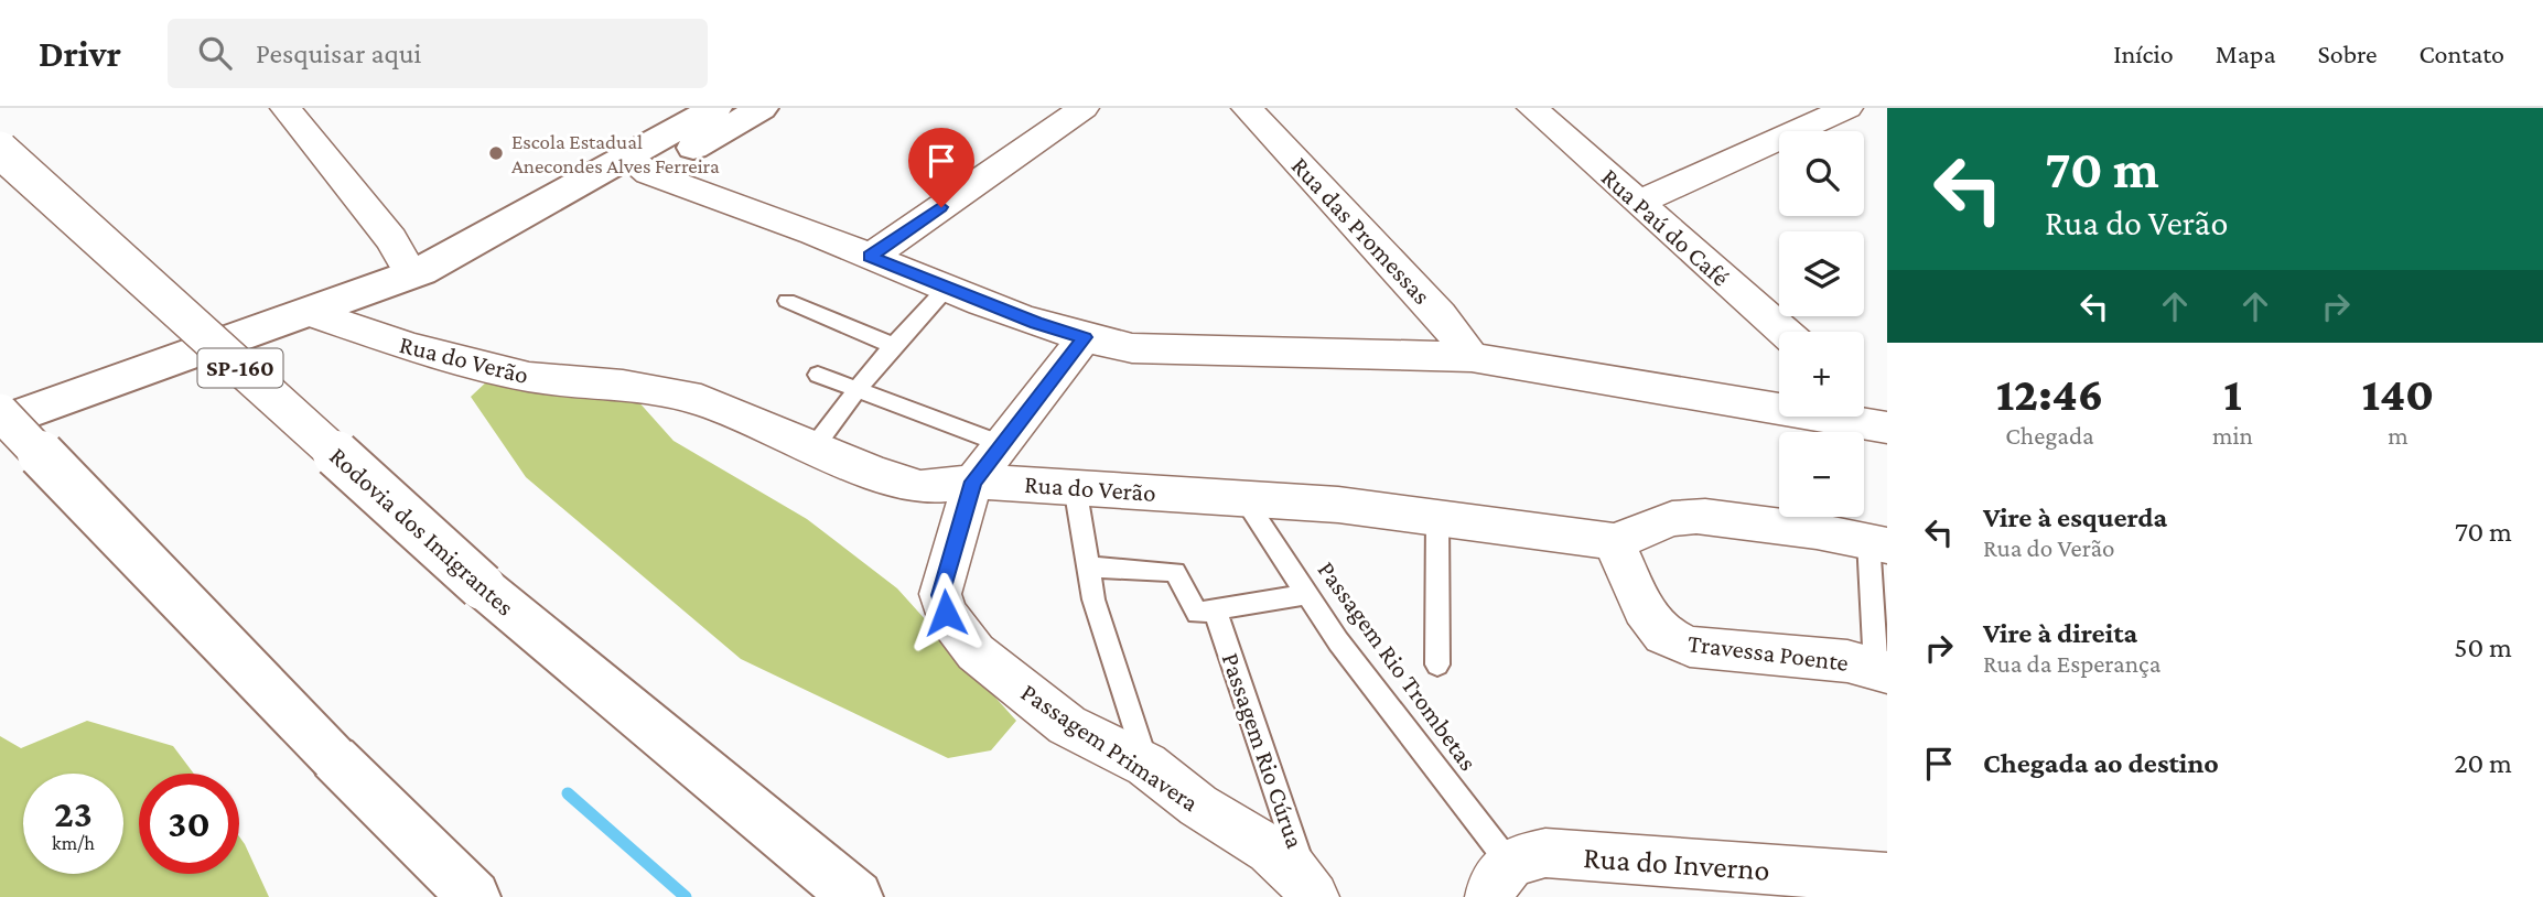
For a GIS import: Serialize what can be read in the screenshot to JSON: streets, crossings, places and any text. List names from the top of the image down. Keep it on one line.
{"streets":{"main road":["SP-160","Rodovia dos Imigrantes"],"street":["Rua Paú do Café","Rua das Promessas","Rua do Verão","Travessa Poente","Passagem Primavera","Rua do Inverno"],"lane":["Passagem Rio Trombetas","Passagem Rio Cúrua"]},"crossings":[["Rua do Verão","Travessa Poente"],["Rua do Verão","Passagem Rio Trombetas"],["Rua do Verão","Passagem Primavera"],["Passagem Rio Trombetas","Rua do Inverno"],["Passagem Primavera","Passagem Rio Cúrua"]],"places":["Escola Estadual Anecondes Alves Ferreira"],"page":{"header":"Drivr","search":"Pesquisar aqui","nav":["Início","Mapa","Sobre","Contato"],"turn":["70 m","Rua do Verão"],"map_buttons":["+","−"],"eta":["12:46","Chegada","1","min","140","m"],"list":[{"name":"Vire à esquerda","note":"Rua do Verão","value":"70 m"},{"name":"Vire à direita","note":"Rua da Esperança","value":"50 m"},{"name":"Chegada ao destino","value":"20 m"}],"speed":"23 km/h","limit":"30"}}
